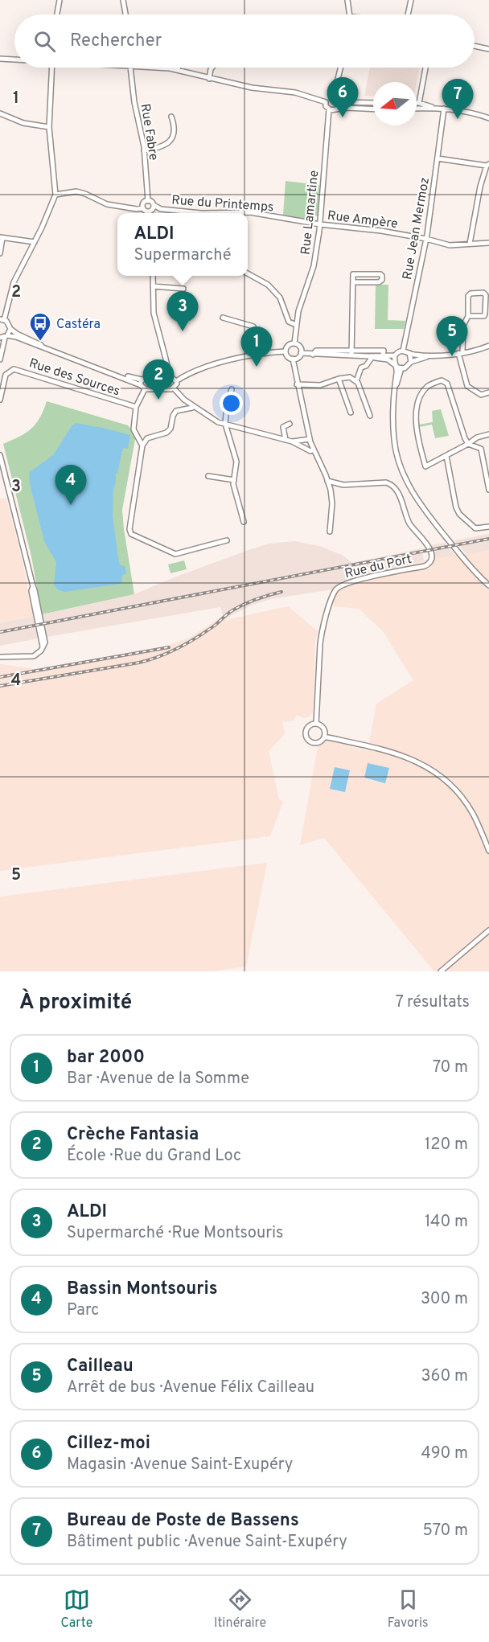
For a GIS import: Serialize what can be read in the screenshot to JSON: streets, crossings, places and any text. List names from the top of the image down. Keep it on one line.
{"streets":{"street":["Rue Fabre","Rue du Printemps","Rue Lamartine","Rue Ampère","Rue Jean Mermoz","Rue des Sources","Rue du Port"]},"crossings":[["Rue Fabre","Rue du Printemps"],["Rue du Printemps","Rue Lamartine"],["Rue du Printemps","Rue Ampère"],["Rue Lamartine","Rue Ampère"],["Rue Ampère","Rue Jean Mermoz"]],"places":{"bus stop":["Castéra"]},"north":"left","page":{"search":"Rechercher","pins":["6","7","3","5","1","2","4"],"popup":["ALDI","Supermarché"],"heading":["À proximité","7 résultats"],"list":[{"mark":"1","name":"bar 2000","note":"Bar · Avenue de la Somme","value":"70 m"},{"mark":"2","name":"Crèche Fantasia","note":"École · Rue du Grand Loc","value":"120 m"},{"mark":"3","name":"ALDI","note":"Supermarché · Rue Montsouris","value":"140 m"},{"mark":"4","name":"Bassin Montsouris","note":"Parc","value":"300 m"},{"mark":"5","name":"Cailleau","note":"Arrêt de bus · Avenue Félix Cailleau","value":"360 m"},{"mark":"6","name":"Cillez-moi","note":"Magasin · Avenue Saint-Exupéry","value":"490 m"},{"mark":"7","name":"Bureau de Poste de Bassens","note":"Bâtiment public · Avenue Saint-Exupéry","value":"570 m"}],"nav":["Carte","Itinéraire","Favoris"]},"grid":{"rows":["1","2","3","4","5"]}}
